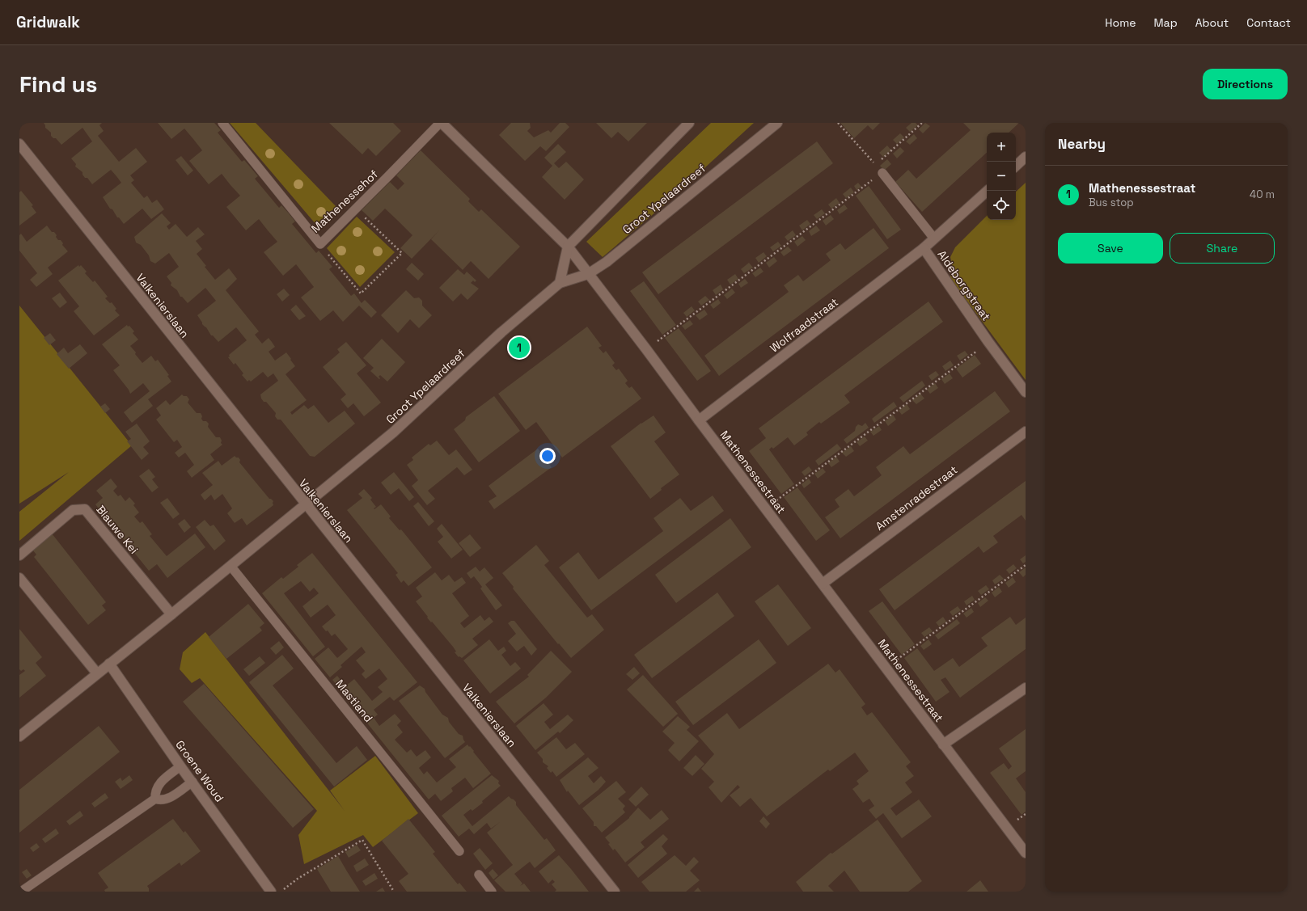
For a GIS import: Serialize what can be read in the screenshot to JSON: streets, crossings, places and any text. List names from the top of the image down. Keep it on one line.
{"streets":{"street":["Groot Ypelaardreef","Aldeborgstraat","Valkenierslaan","Wolfraadstraat","Mathenessestraat","Amstenradestraat","Blauwe Kei","Groene Woud"],"lane":["Mathenessehof","Mastland"]},"crossings":[["Groot Ypelaardreef","Valkenierslaan"],["Groot Ypelaardreef","Mathenessestraat"],["Mathenessehof","Mathenessestraat"],["Aldeborgstraat","Wolfraadstraat"],["Wolfraadstraat","Mathenessestraat"],["Mathenessestraat","Amstenradestraat"]],"page":{"header":"Gridwalk","nav":["Home","Map","About","Contact"],"buttons":["Directions",["Save","Share"]],"title":"Find us","heading":"Nearby","map_buttons":["+","−"],"list":[{"mark":"1","name":"Mathenessestraat","note":"Bus stop","value":"40 m"}],"pins":"1"}}
